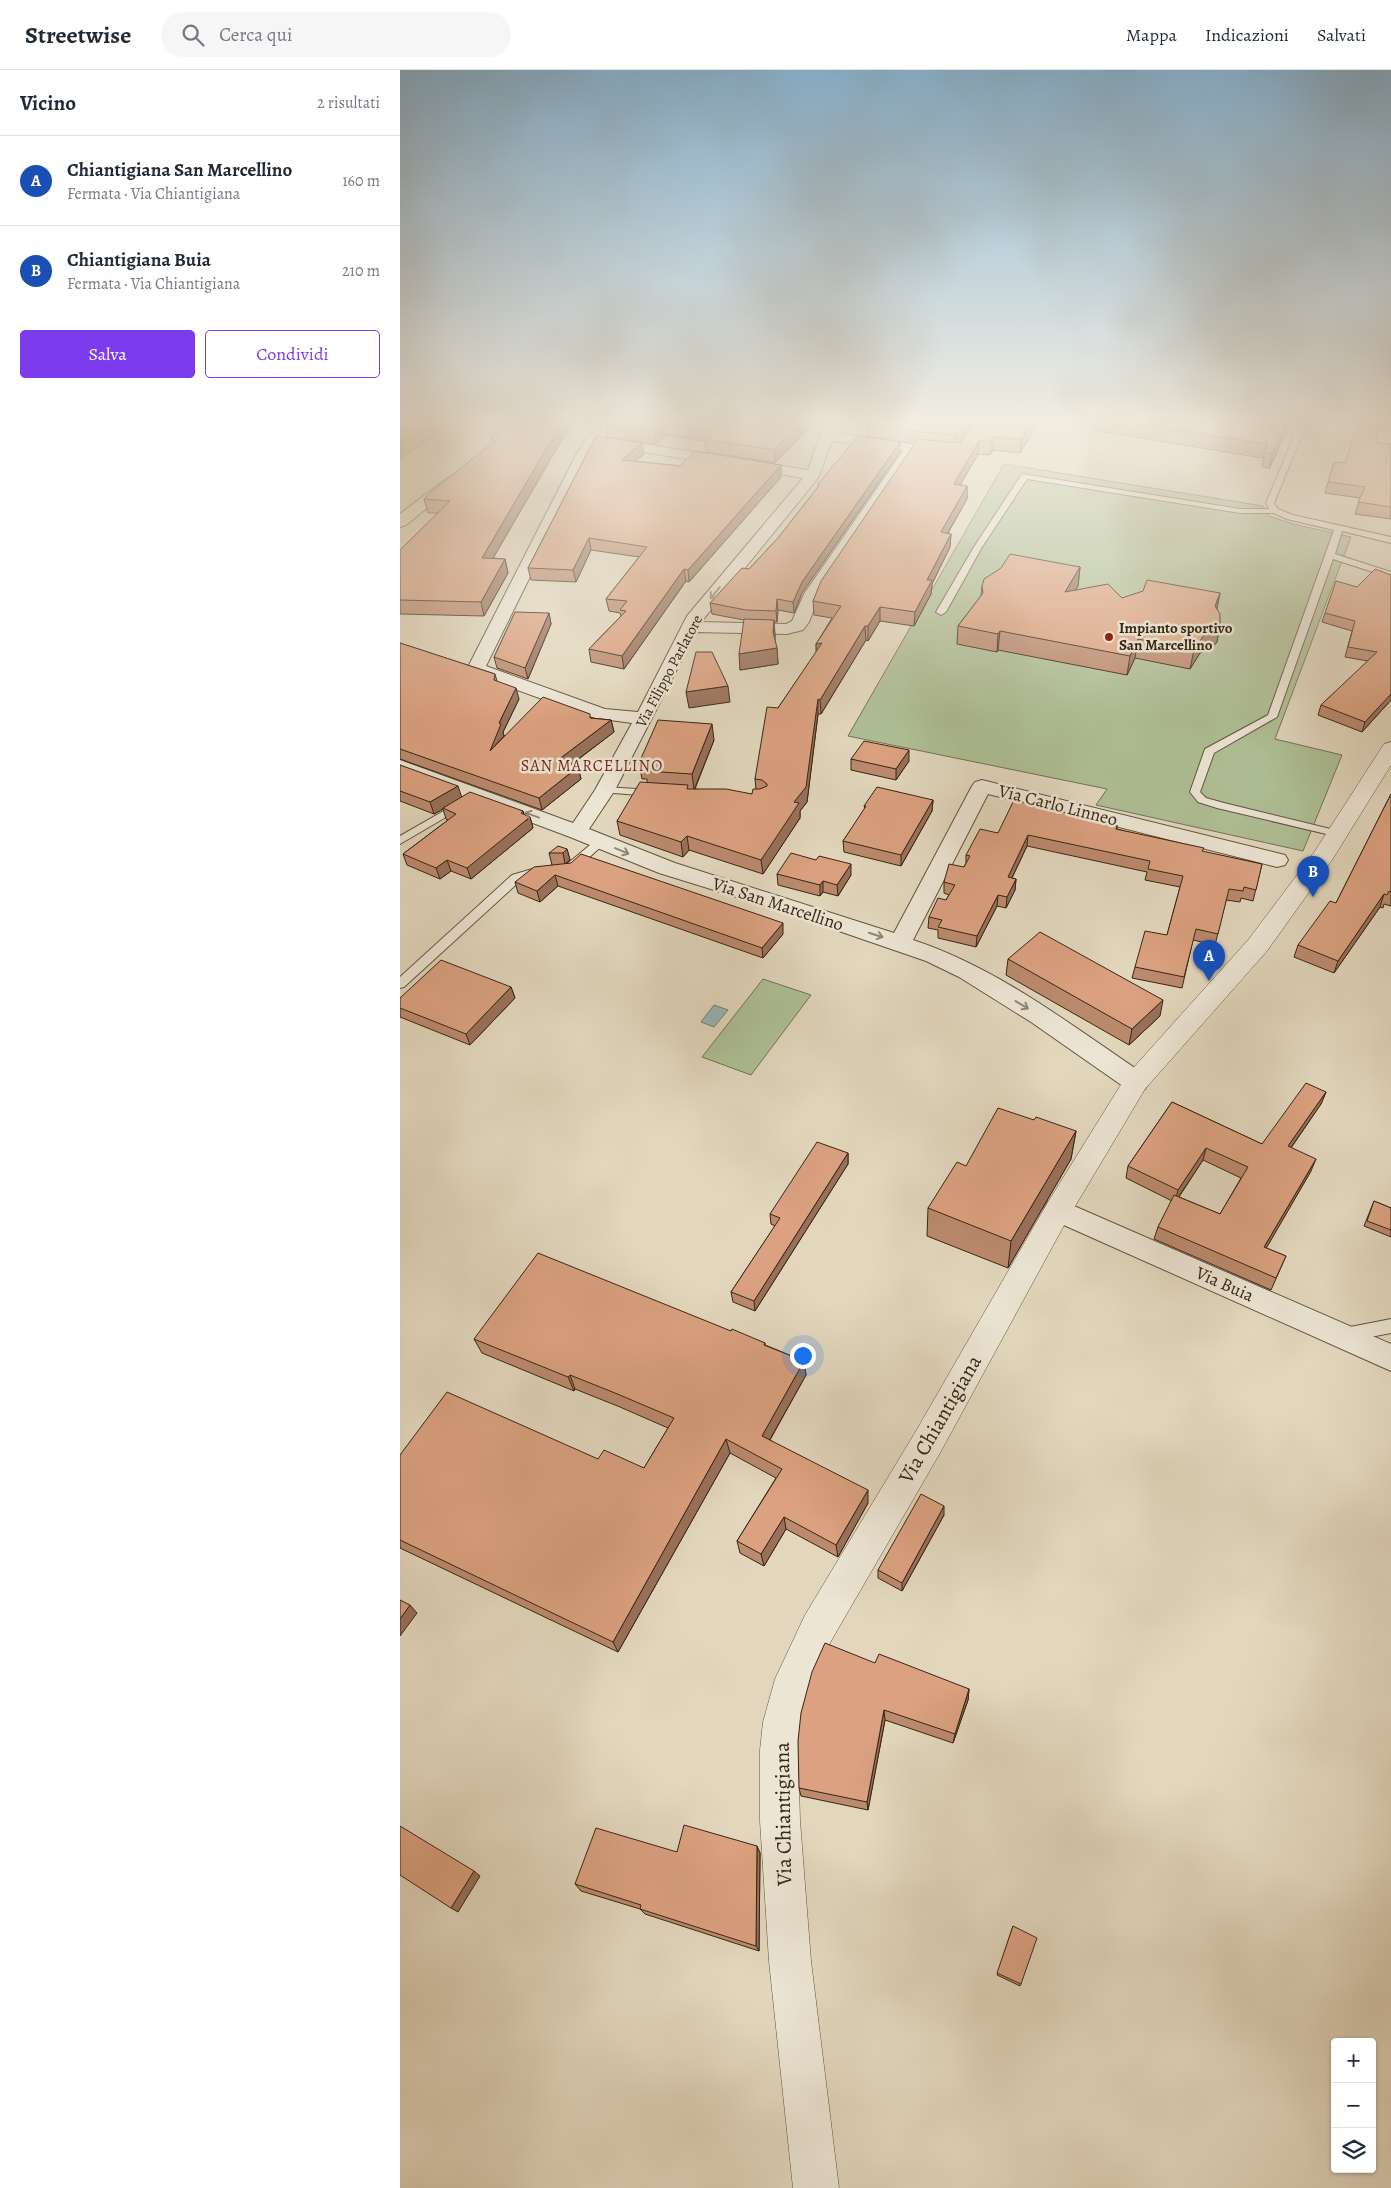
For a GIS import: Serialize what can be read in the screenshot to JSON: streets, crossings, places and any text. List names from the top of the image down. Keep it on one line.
{"streets":{"street":["Via Filippo Parlatore","Via Carlo Linneo","Via San Marcellino","Via Buia","Via Chiantigiana"]},"crossings":[["Via Filippo Parlatore","Via San Marcellino"],["Via Carlo Linneo","Via San Marcellino"],["Via San Marcellino","Via Chiantigiana"],["Via Buia","Via Chiantigiana"]],"one_way":["Via Filippo Parlatore"],"districts":["SAN MARCELLINO"],"places":["Impianto sportivo San Marcellino"],"page":{"header":"Streetwise","search":"Cerca qui","nav":["Mappa","Indicazioni","Salvati"],"heading":["Vicino","2 risultati"],"list":[{"mark":"A","name":"Chiantigiana San Marcellino","note":"Fermata · Via Chiantigiana","value":"160 m"},{"mark":"B","name":"Chiantigiana Buia","note":"Fermata · Via Chiantigiana","value":"210 m"}],"buttons":["Salva","Condividi"],"pins":["B","A"],"map_buttons":["+","−"]}}
